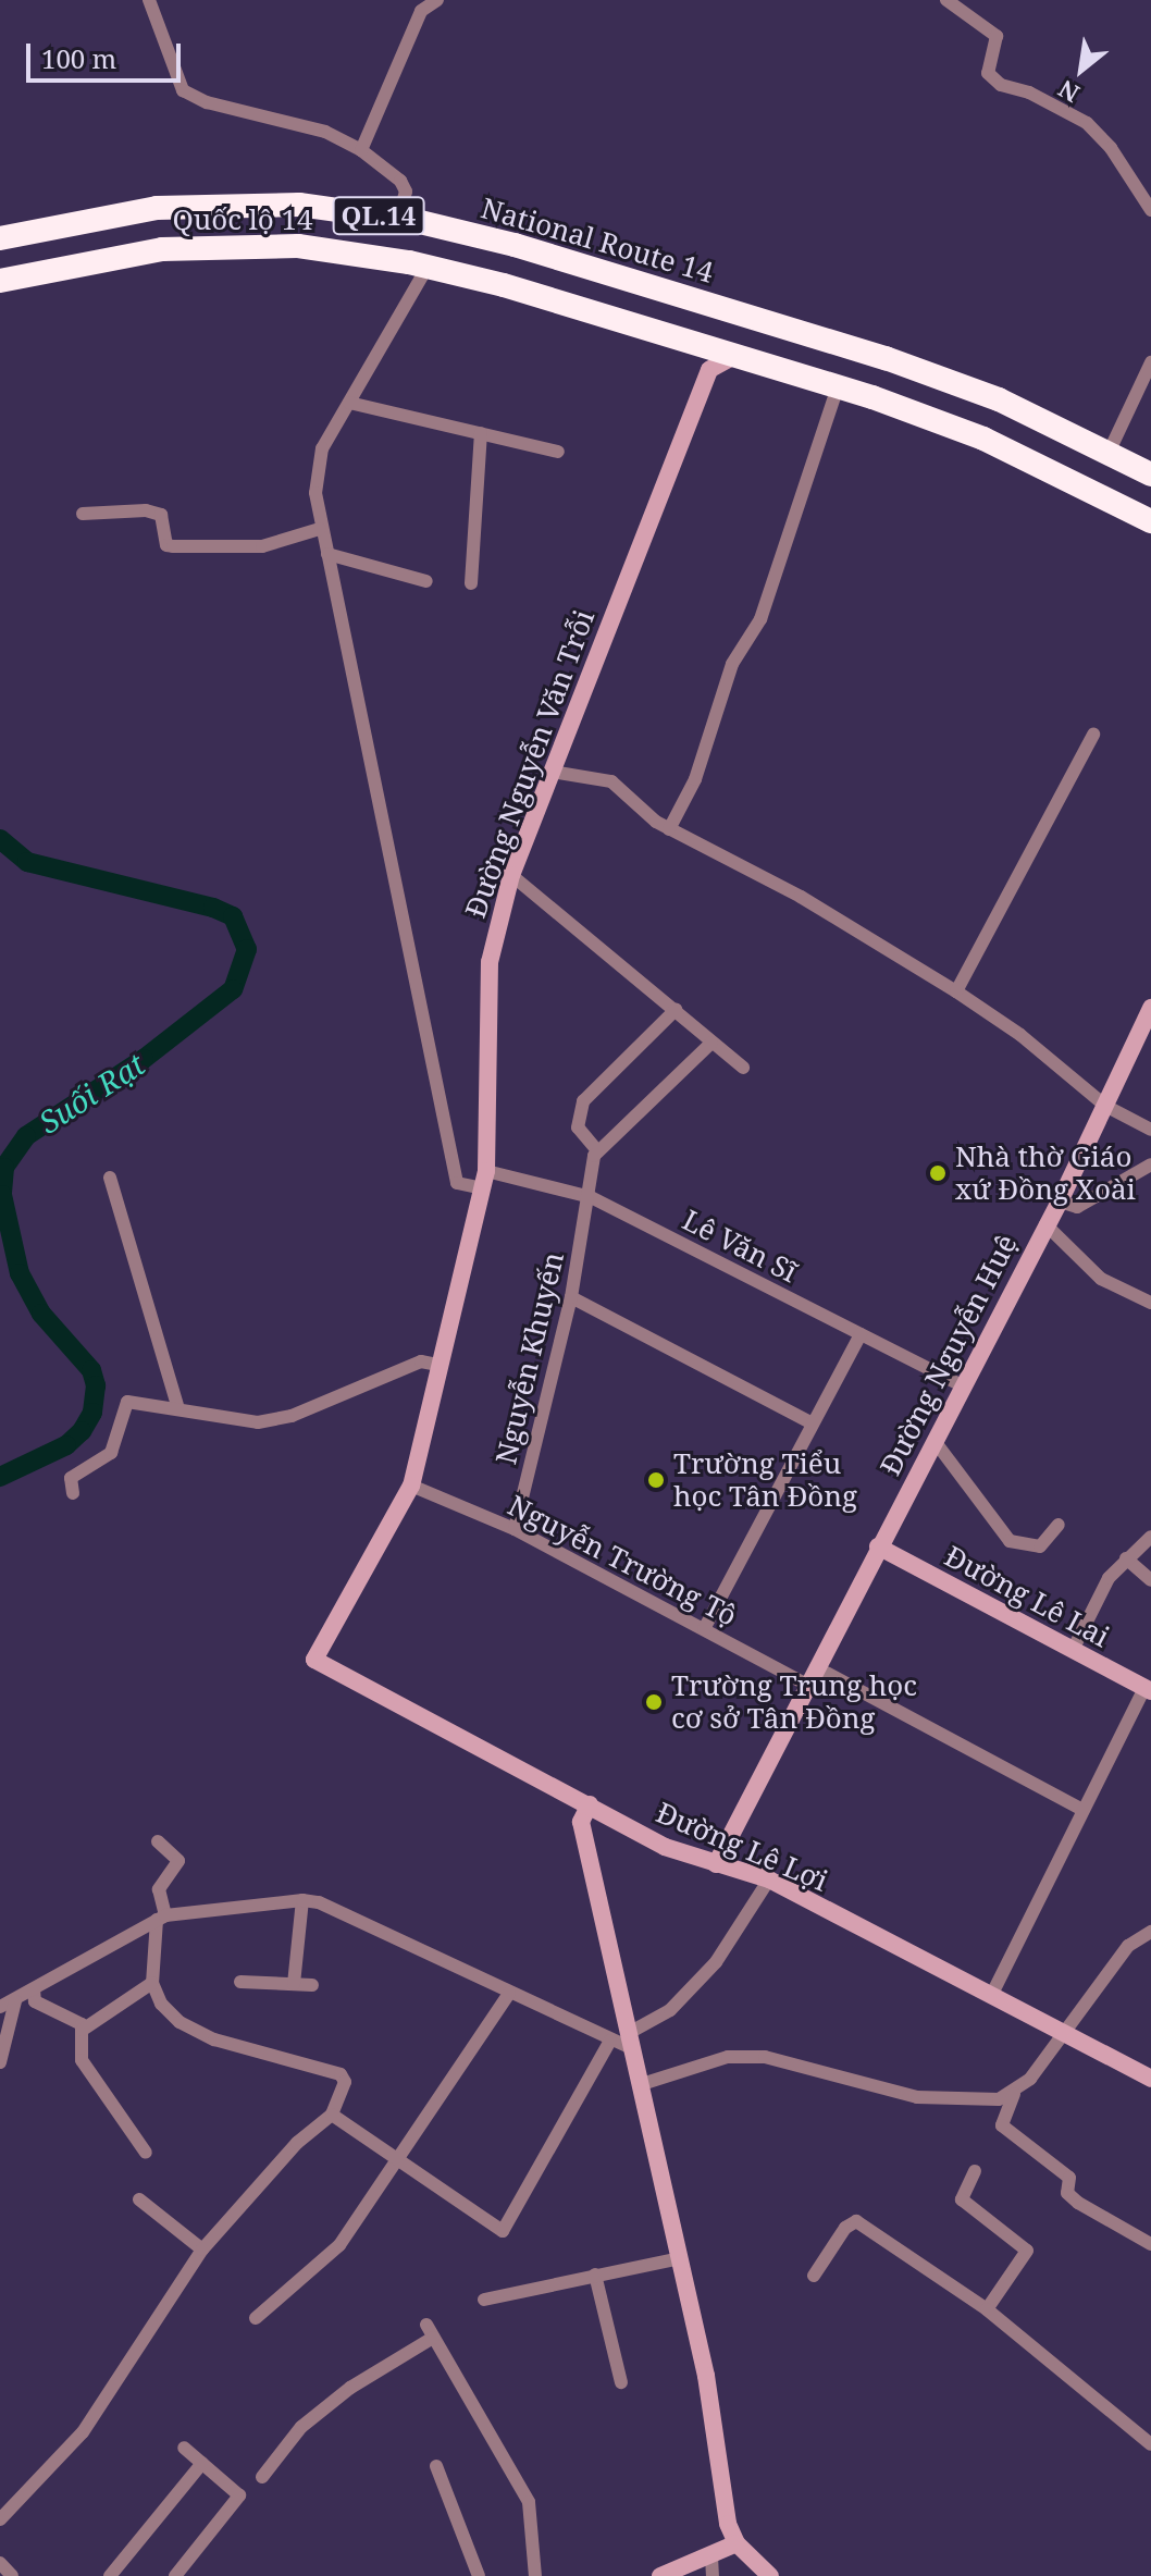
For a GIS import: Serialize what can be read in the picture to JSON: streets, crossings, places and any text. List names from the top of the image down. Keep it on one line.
{"streets":{"highway":["QL.14","Quốc lộ 14","National Route 14"],"street":["Đường Nguyễn Văn Trỗi","Lê Văn Sĩ","Đường Nguyễn Huệ","Nguyễn Khuyến","Nguyễn Trường Tộ","Đường Lê Lai","Đường Lê Lợi"]},"crossings":[["QL.14","Quốc lộ 14"],["QL.14","Đường Nguyễn Văn Trỗi"],["Quốc lộ 14","Đường Nguyễn Văn Trỗi"],["Đường Nguyễn Văn Trỗi","Lê Văn Sĩ"],["Đường Nguyễn Văn Trỗi","Nguyễn Trường Tộ"],["Đường Nguyễn Văn Trỗi","Đường Lê Lợi"],["Lê Văn Sĩ","Đường Nguyễn Huệ"],["Lê Văn Sĩ","Nguyễn Khuyến"],["Đường Nguyễn Huệ","Nguyễn Trường Tộ"],["Đường Nguyễn Huệ","Đường Lê Lai"],["Đường Nguyễn Huệ","Đường Lê Lợi"],["Nguyễn Khuyến","Nguyễn Trường Tộ"]],"water":["Suối Rạt"],"places":["Nhà thờ Giáo xứ Đồng Xoài","Trường Tiểu học Tân Đồng","Trường Trung học cơ sở Tân Đồng"],"scale_bar":"100 m","north":"bottom left"}
